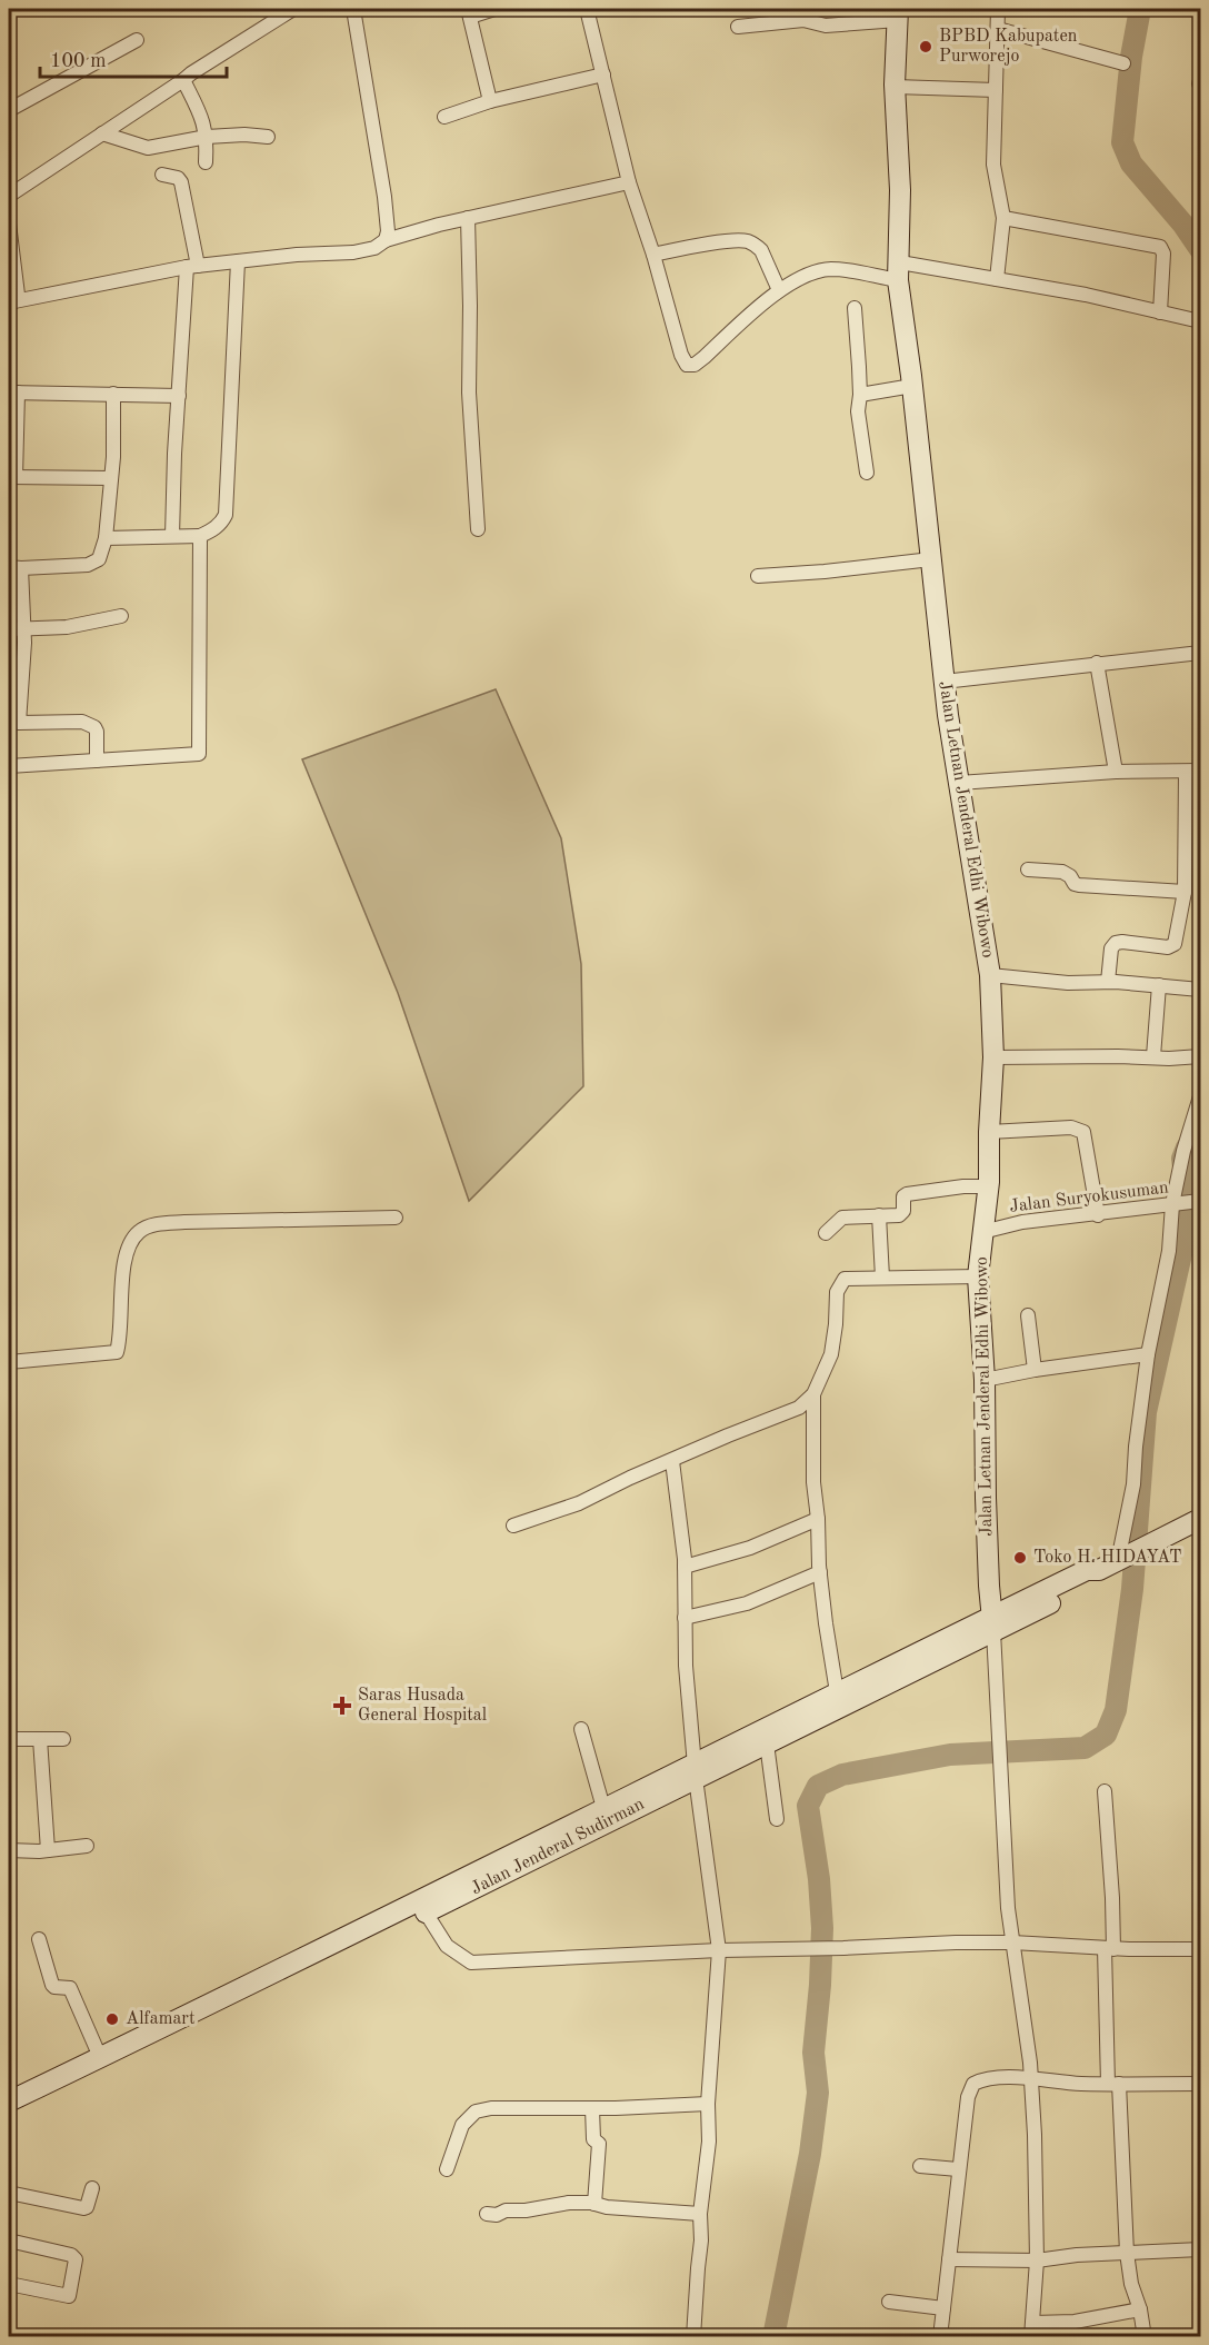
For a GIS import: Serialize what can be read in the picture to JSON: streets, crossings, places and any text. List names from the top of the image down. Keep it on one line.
{"streets":{"main road":["Jalan Letnan Jenderal Edhi Wibowo","Jalan Jenderal Sudirman"],"street":["Jalan Suryokusuman"]},"crossings":[["Jalan Letnan Jenderal Edhi Wibowo","Jalan Suryokusuman"],["Jalan Letnan Jenderal Edhi Wibowo","Jalan Jenderal Sudirman"]],"places":{"other":["BPBD Kabupaten Purworejo","Toko H. HIDAYAT","Alfamart"],"health":["Saras Husada General Hospital"]},"scale_bar":"100 m"}
